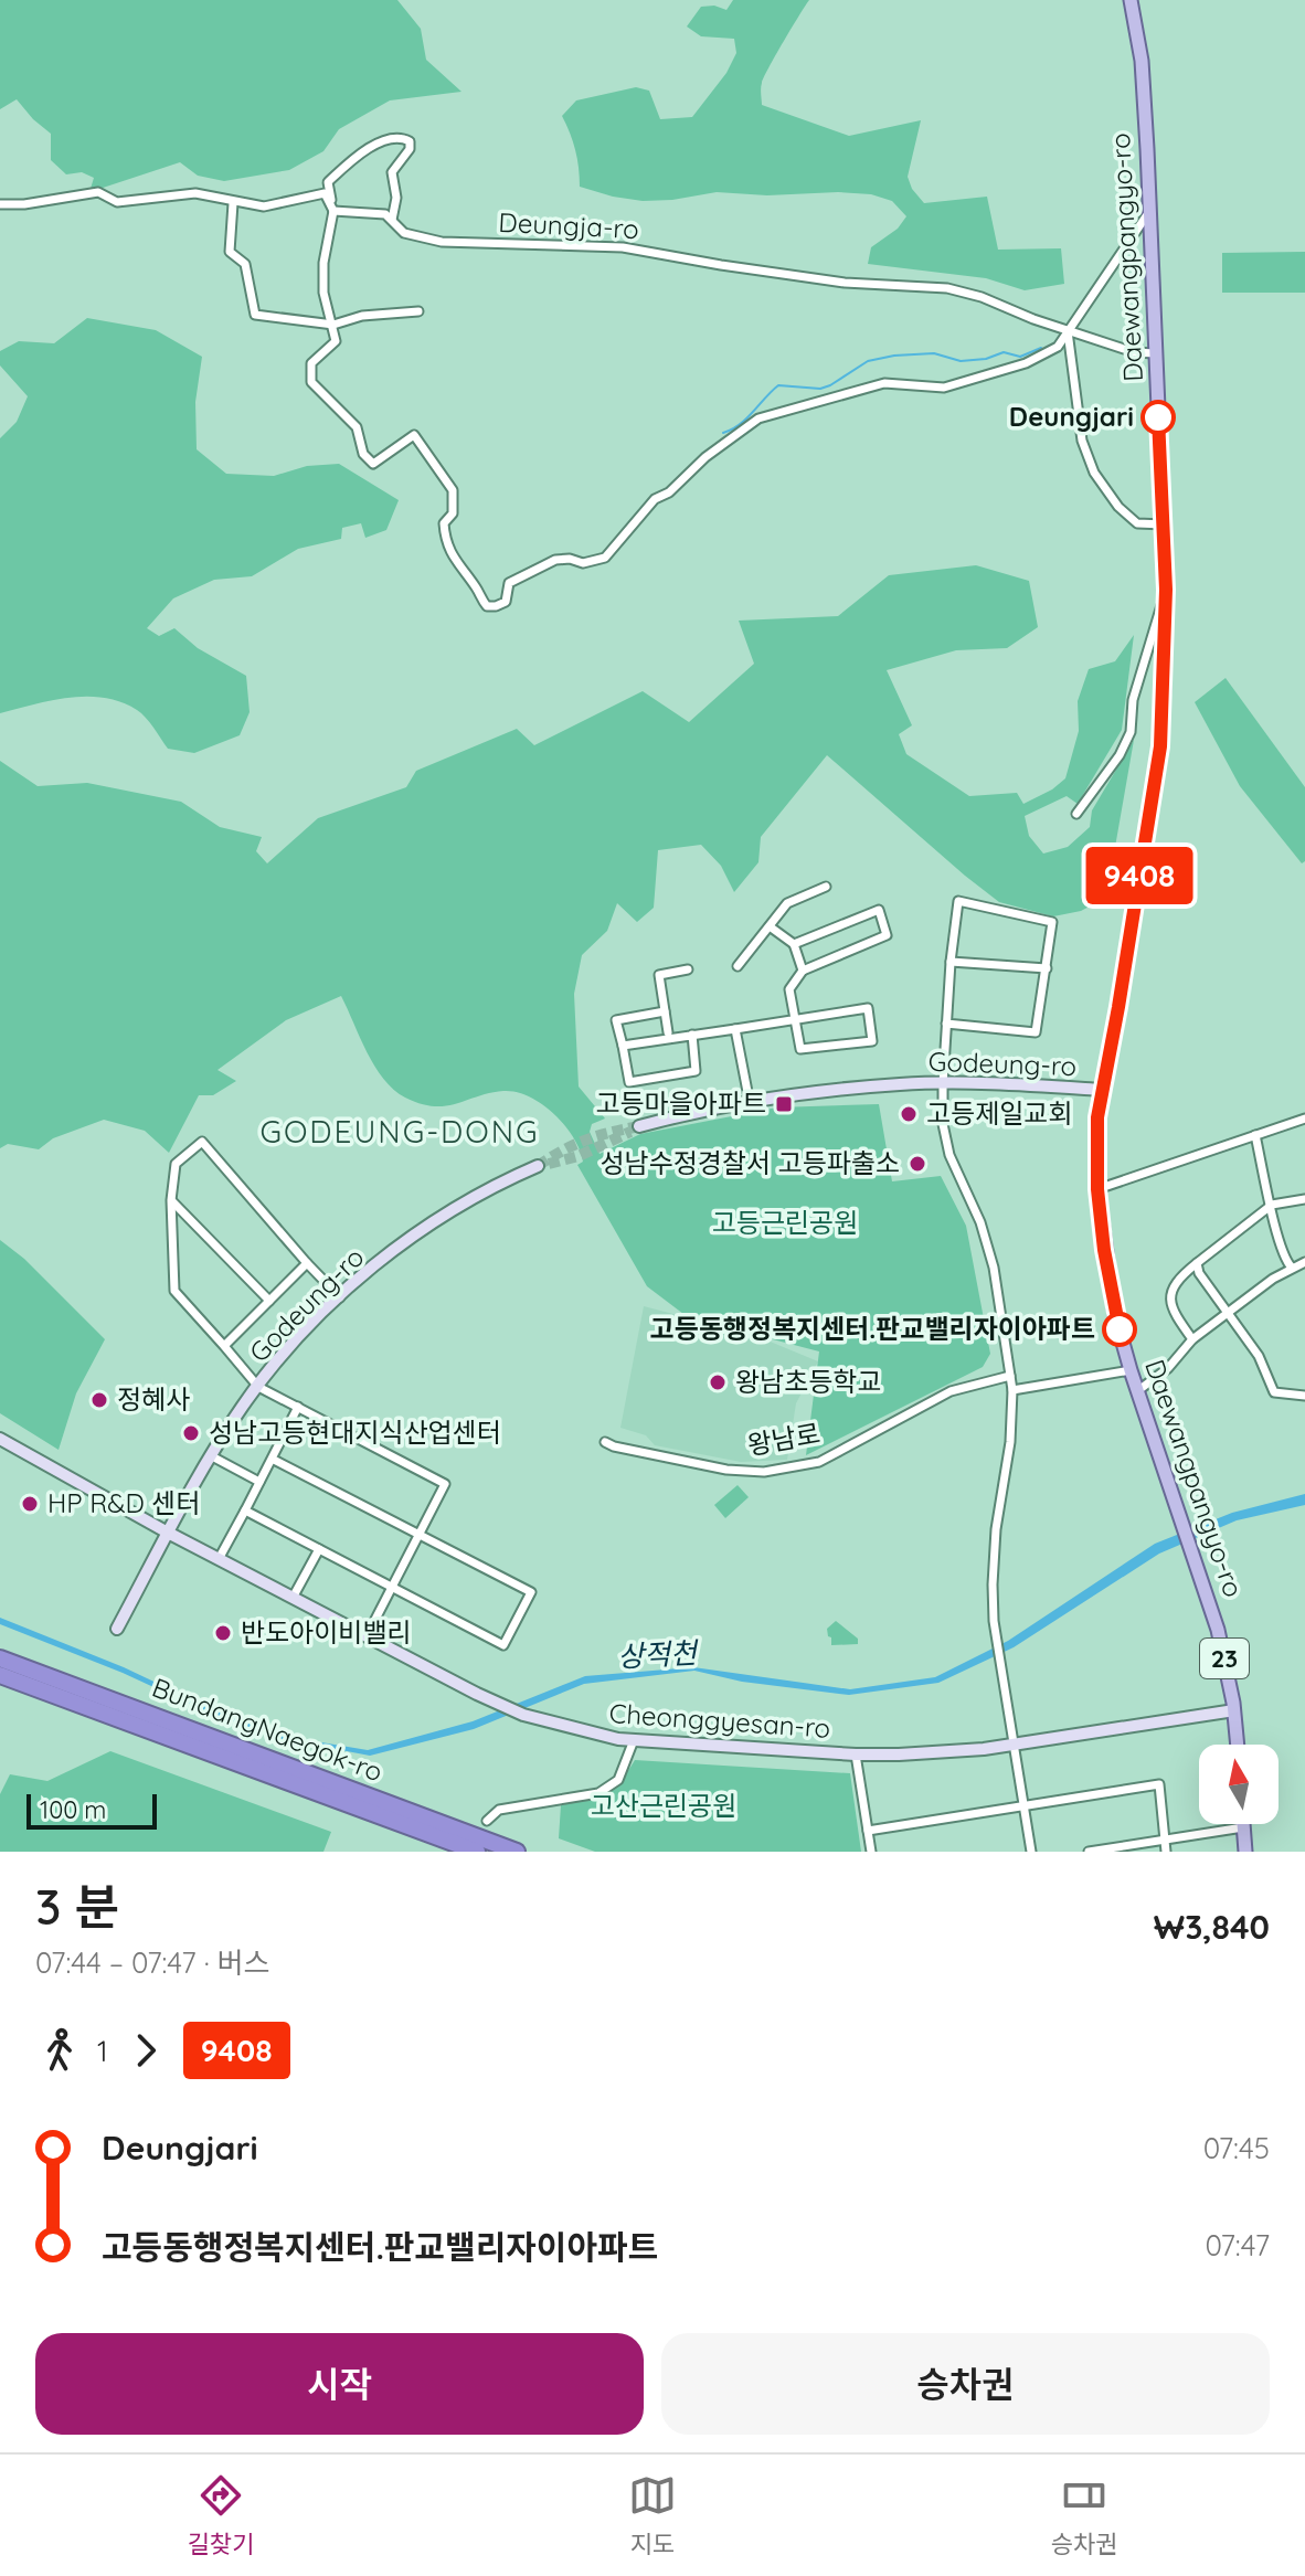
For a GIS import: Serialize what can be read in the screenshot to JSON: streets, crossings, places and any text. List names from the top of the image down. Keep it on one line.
{"streets":{"highway":["BundangNaegok-ro"],"main road":["Daewangpangyo-ro","Godeung-ro","23","Cheonggyesan-ro"],"street":["Deungja-ro","왕남로"]},"crossings":[["Deungja-ro","Daewangpangyo-ro"],["Daewangpangyo-ro","Godeung-ro"],["Daewangpangyo-ro","Cheonggyesan-ro"],["Godeung-ro","Cheonggyesan-ro"]],"districts":["GODEUNG-DONG"],"water":["상적천"],"parks":["고등근린공원","고산근린공원"],"places":{"other":["Deungjari","고등제일교회","성남수정경찰서 고등파출소","고등동행정복지센터.판교밸리자이아파트","왕남초등학교","정혜사","성남고등현대지식산업센터","HP R&D 센터","반도아이비밸리"],"transit":["고등마을아파트"]},"lines":["bus line 9408"],"scale_bar":"100 m","north":"top","page":{"on_map":"9408","scale":"100 m","heading":["3 분","07:44 – 07:47 · 버스","₩3,840"],"legs":["1","9408"],"list":[{"name":"Deungjari","value":"07:45"},{"name":"고등동행정복지센터.판교밸리자이아파트","value":"07:47"}],"buttons":["시작","승차권"],"tabs":["길찾기","지도","승차권"]}}
